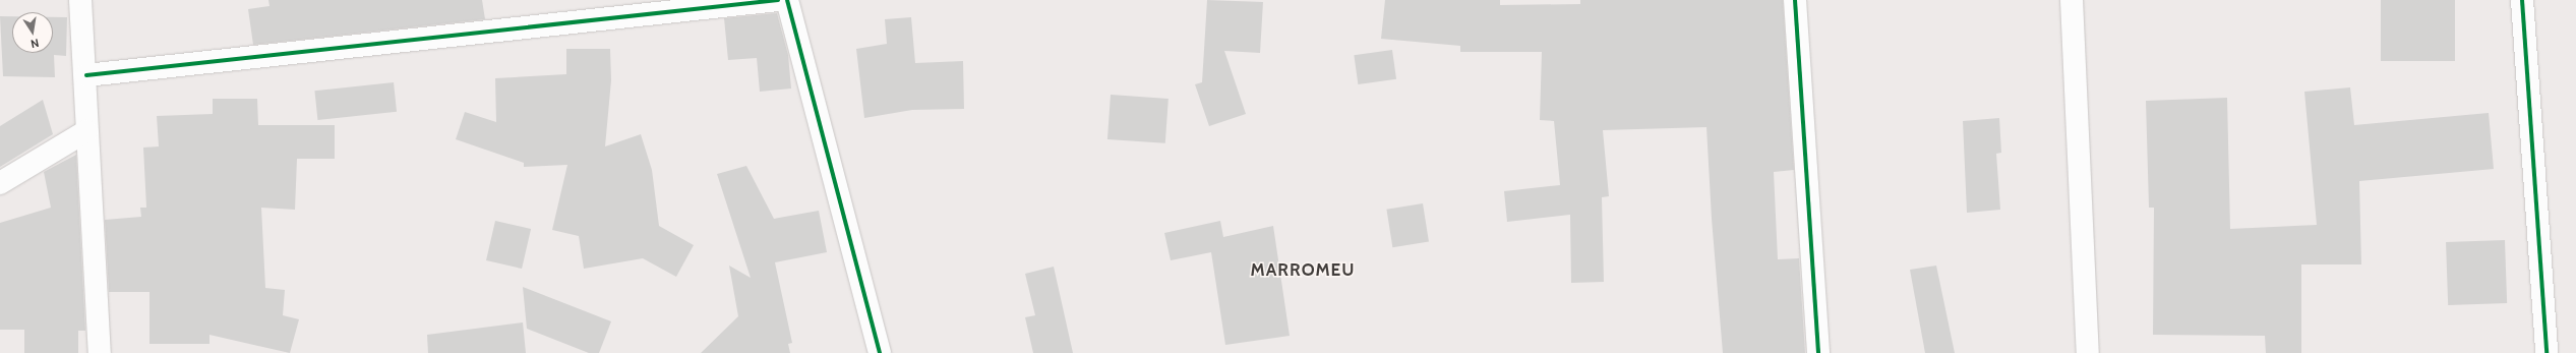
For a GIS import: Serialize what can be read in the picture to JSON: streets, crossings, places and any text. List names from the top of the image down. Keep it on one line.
{"districts":["MARROMEU"],"north":"bottom"}
